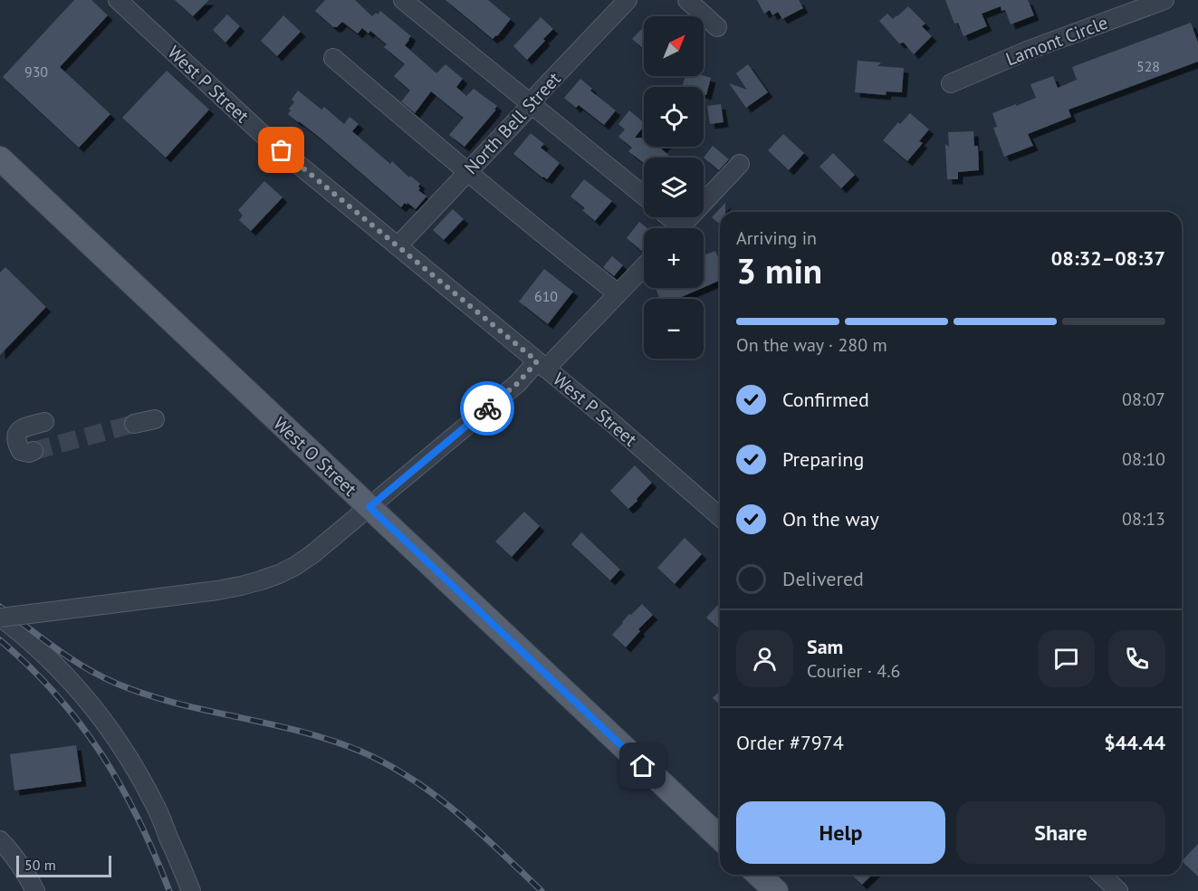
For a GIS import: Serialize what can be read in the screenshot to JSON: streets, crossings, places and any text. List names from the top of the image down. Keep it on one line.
{"streets":{"main road":["West O Street"],"street":["Lamont Circle","West P Street","North Bell Street"]},"crossings":[["West P Street","North Bell Street"]],"house_numbers":["528","930","610"],"scale_bar":"50 m","north":"top right","page":{"map_buttons":["+","−"],"heading":["3 min","Arriving in","08:32–08:37"],"panel":["Sam","Courier · 4.6","Order #7974","$44.44"],"bar":"On the way · 280 m","list":[["Confirmed","08:07"],["Preparing","08:10"],["On the way","08:13"],"Delivered"],"buttons":["Help","Share"],"scale":"50 m"}}
